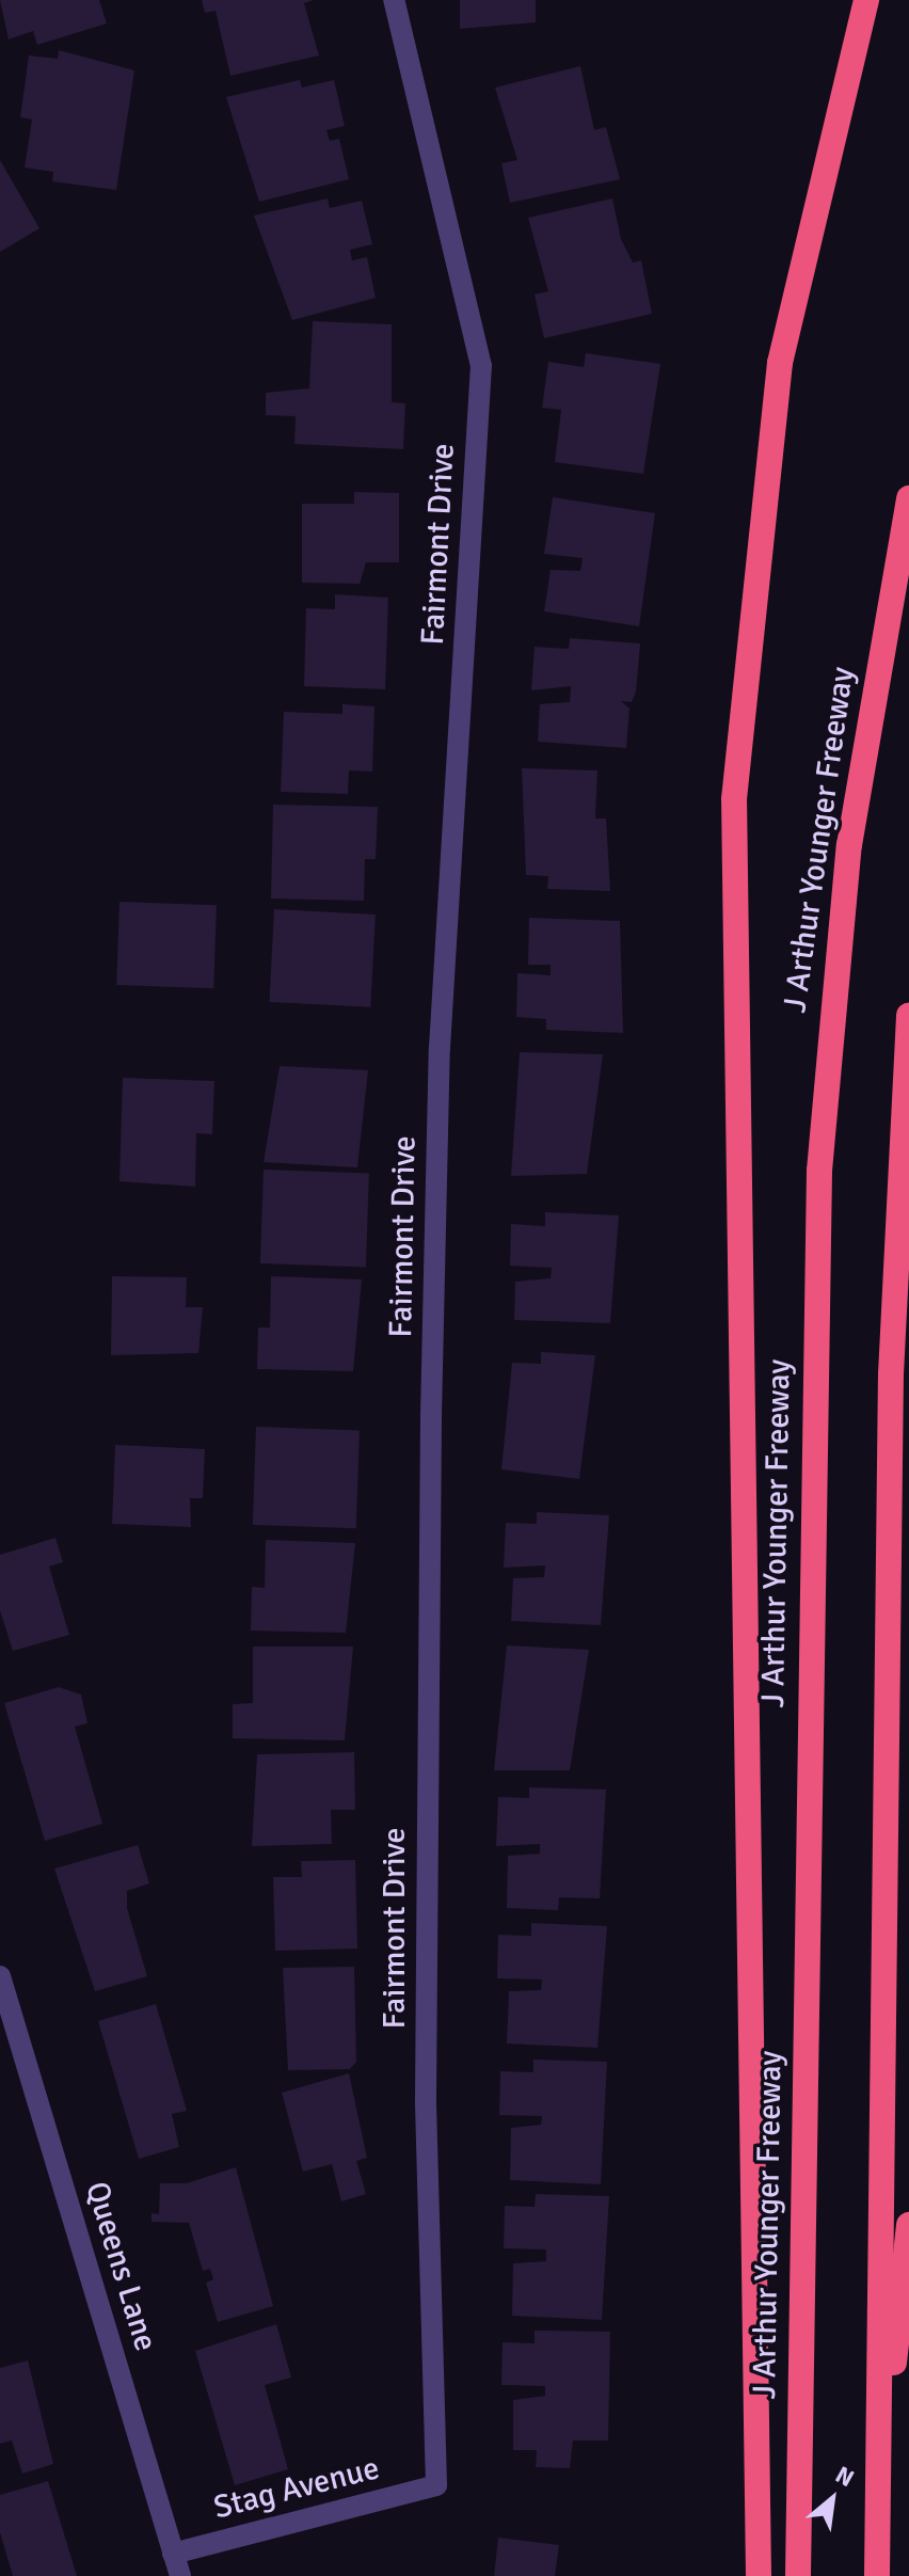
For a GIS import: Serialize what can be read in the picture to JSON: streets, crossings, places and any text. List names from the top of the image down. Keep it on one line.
{"streets":{"highway":["J Arthur Younger Freeway"],"street":["Fairmont Drive","Queens Lane","Stag Avenue"]},"crossings":[["Fairmont Drive","Stag Avenue"],["Queens Lane","Stag Avenue"]],"north":"top right"}
